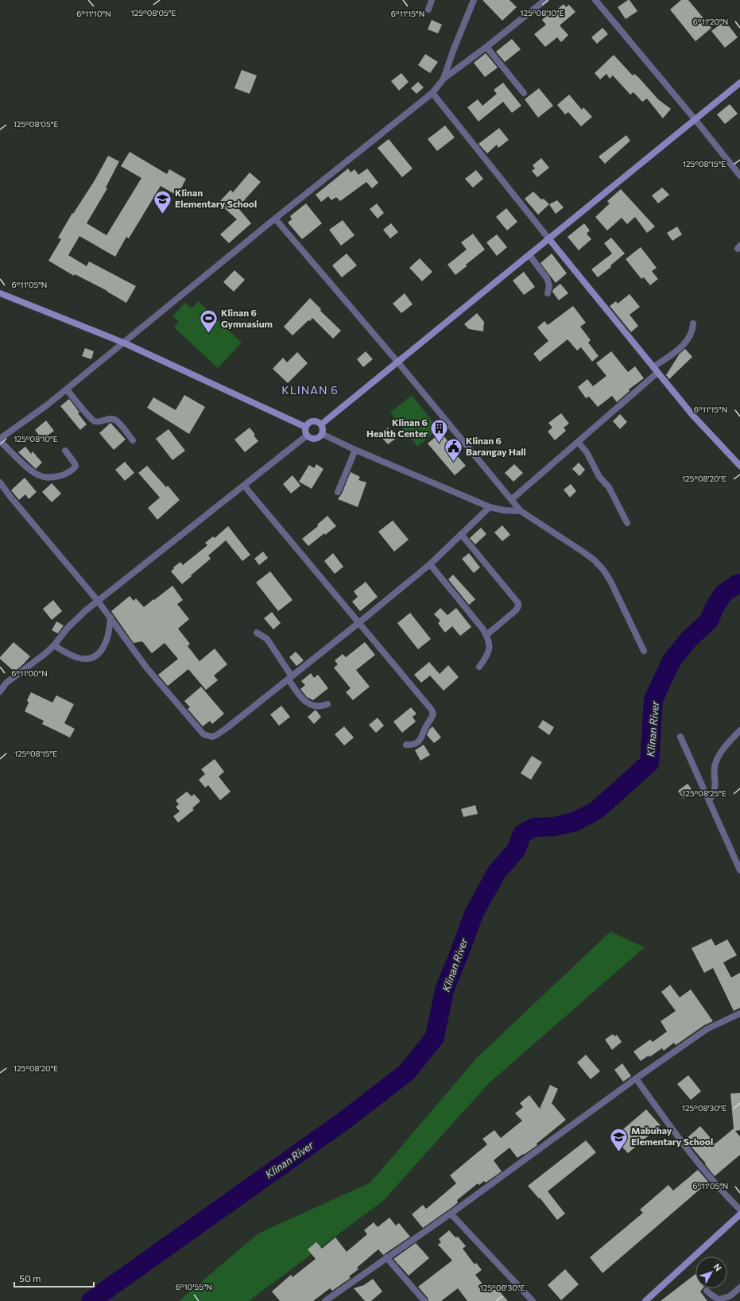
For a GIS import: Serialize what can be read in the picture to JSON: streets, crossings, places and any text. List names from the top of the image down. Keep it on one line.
{"districts":["KLINAN 6"],"water":["Klinan River"],"places":{"school or university":["Klinan Elementary School","Mabuhay Elementary School"],"sports":["Klinan 6 Gymnasium"],"building":["Klinan 6 Health Center"],"public building":["Klinan 6 Barangay Hall"]},"scale_bar":"50 m","north":"top right","coordinates":["125°08'05\"E","125°08'10\"E","6°11'10\"N","6°11'15\"N","6°11'20\"N","125°08'15\"E","6°11'05\"N","125°08'20\"E","6°11'00\"N","125°08'25\"E","125°08'30\"E","6°10'55\"N"]}
